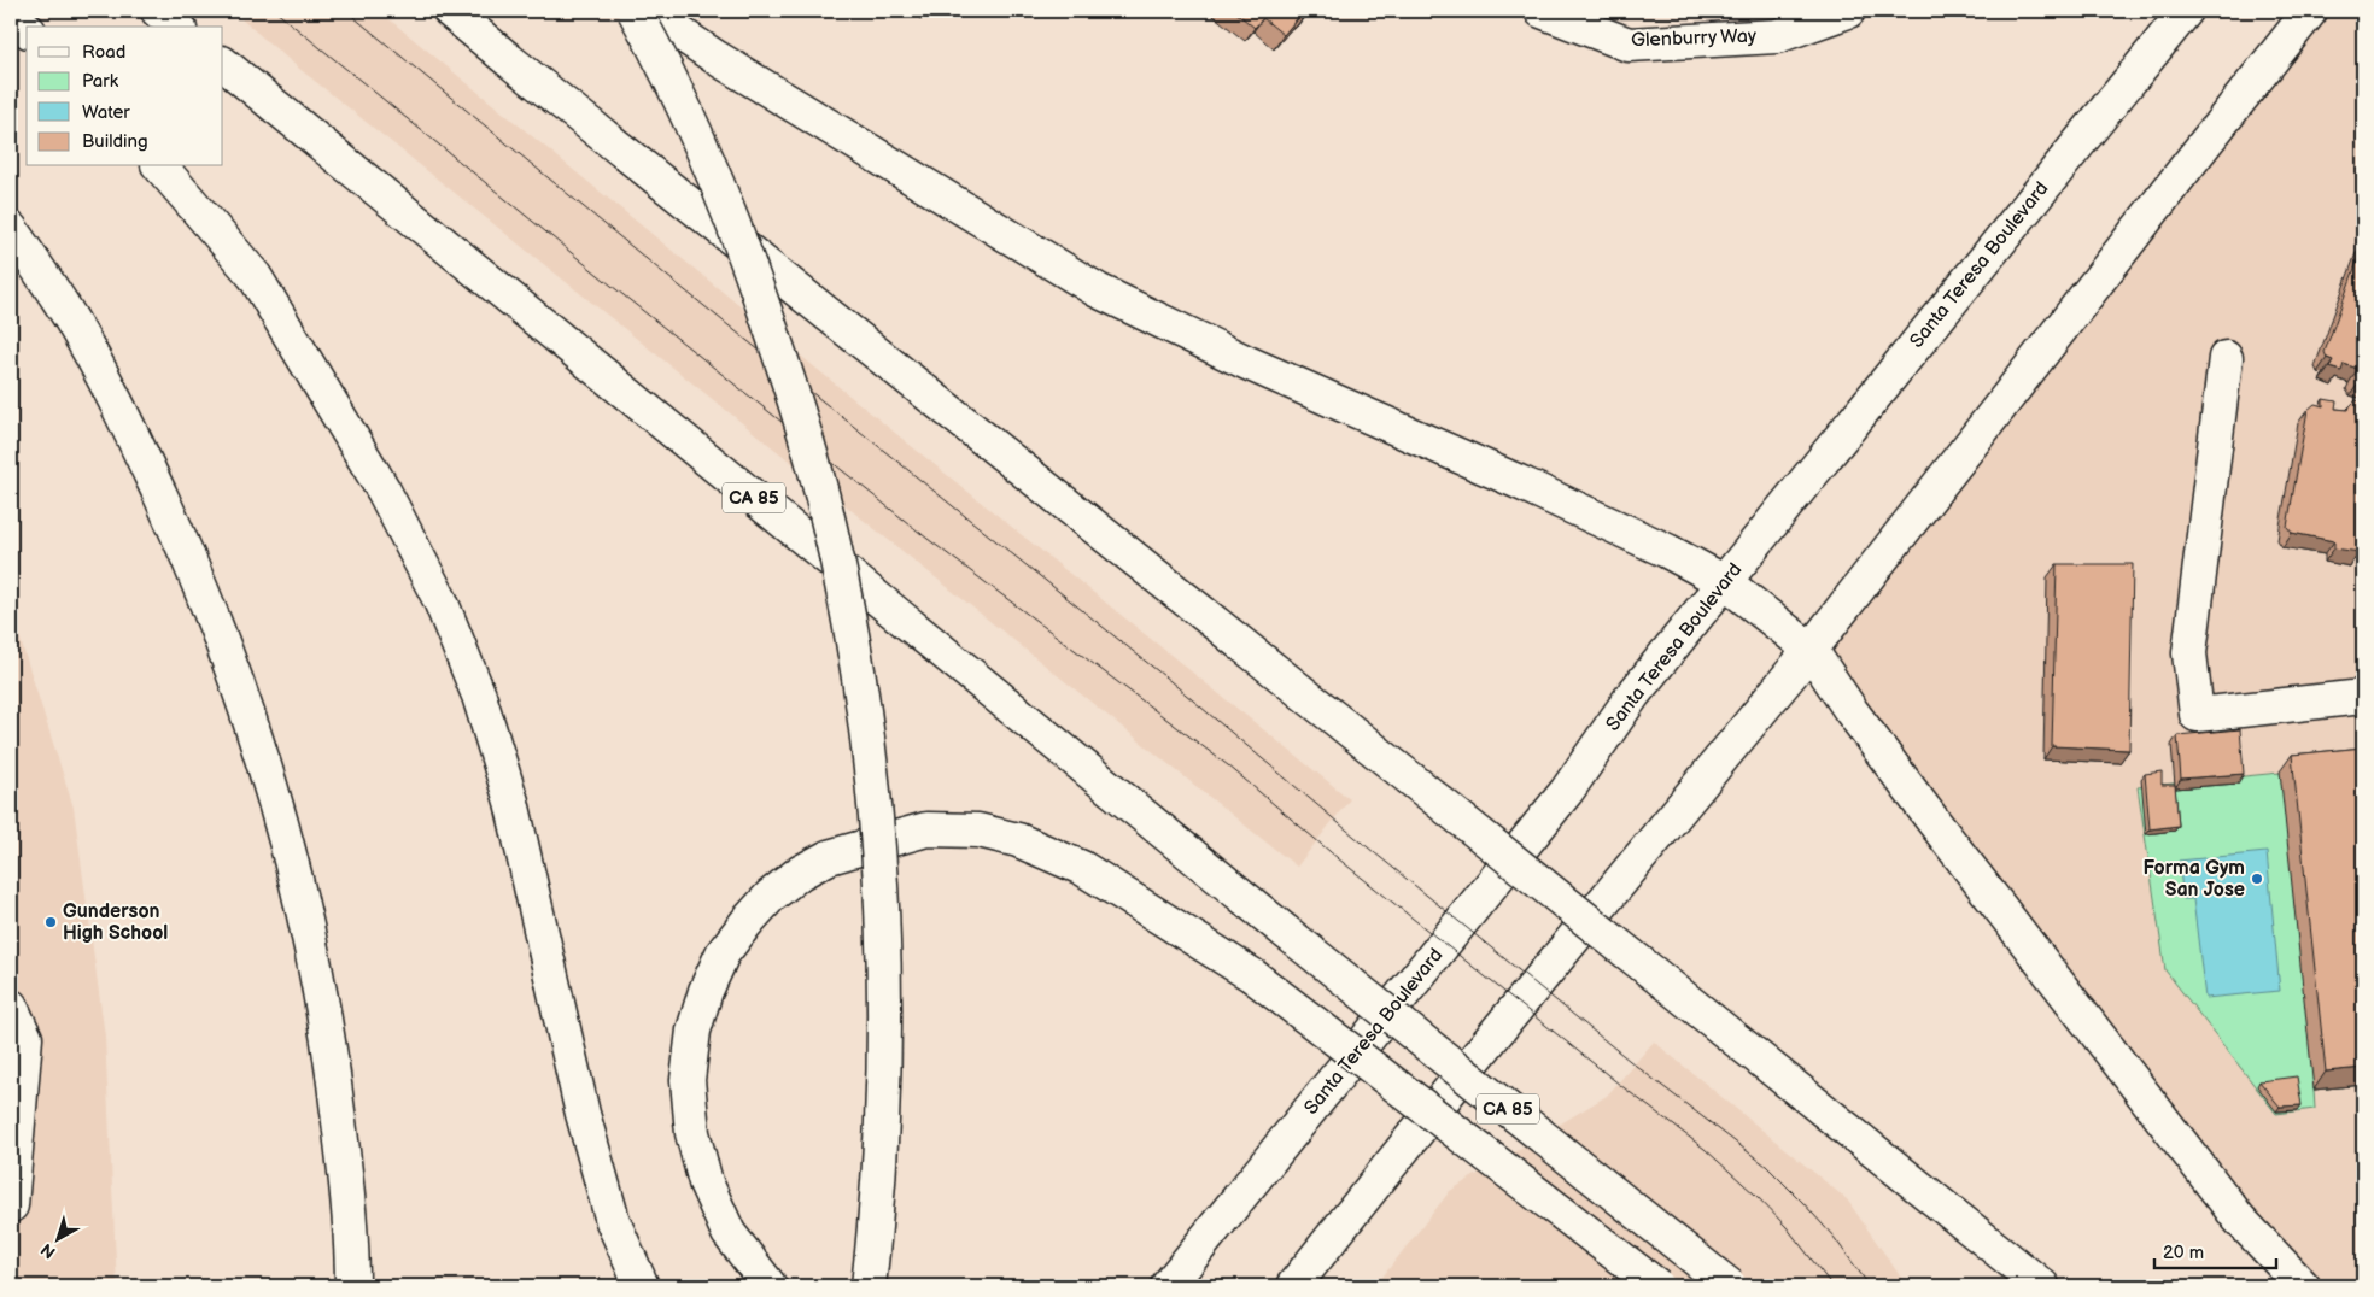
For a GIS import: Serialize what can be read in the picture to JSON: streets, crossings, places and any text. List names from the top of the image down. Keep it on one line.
{"streets":{"main road":["Glenburry Way","Santa Teresa Boulevard","CA 85"]},"places":["Forma Gym San Jose","Gunderson High School"],"legend":["Road","Park","Water","Building"],"scale_bar":"20 m","north":"bottom left"}
